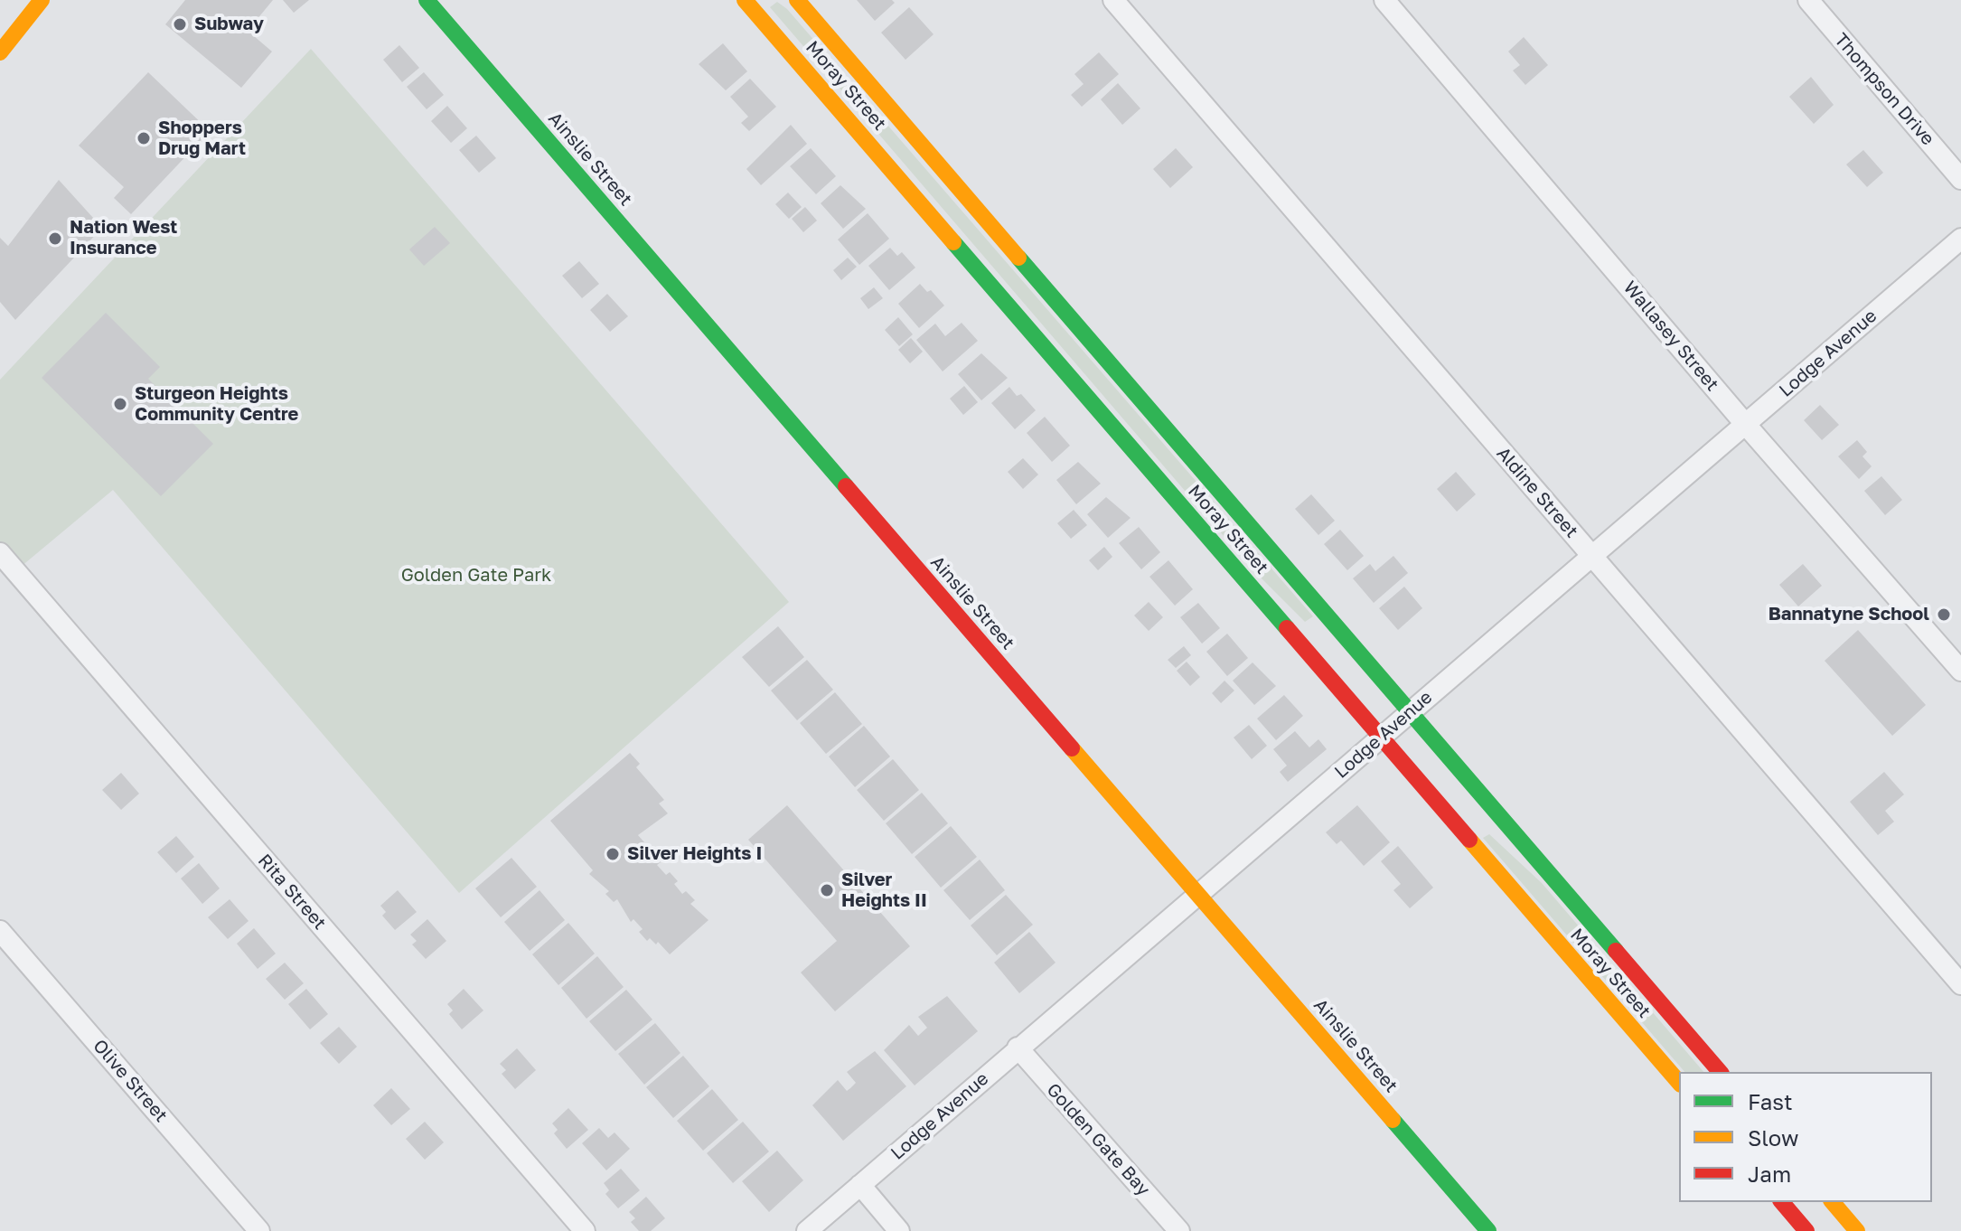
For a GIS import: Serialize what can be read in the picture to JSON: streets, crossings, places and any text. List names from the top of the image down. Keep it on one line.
{"streets":{"main road":["Moray Street","Ainslie Street"],"street":["Thompson Drive","Wallasey Street","Lodge Avenue","Aldine Street","Rita Street","Olive Street","Golden Gate Bay"]},"crossings":[["Moray Street","Lodge Avenue"],["Ainslie Street","Lodge Avenue"],["Wallasey Street","Lodge Avenue"],["Lodge Avenue","Aldine Street"],["Lodge Avenue","Golden Gate Bay"]],"parks":["Golden Gate Park"],"places":["Subway","Shoppers Drug Mart","Nation West Insurance","Sturgeon Heights Community Centre","Bannatyne School","Silver Heights I","Silver Heights II"],"legend":["Fast","Slow","Jam"]}
